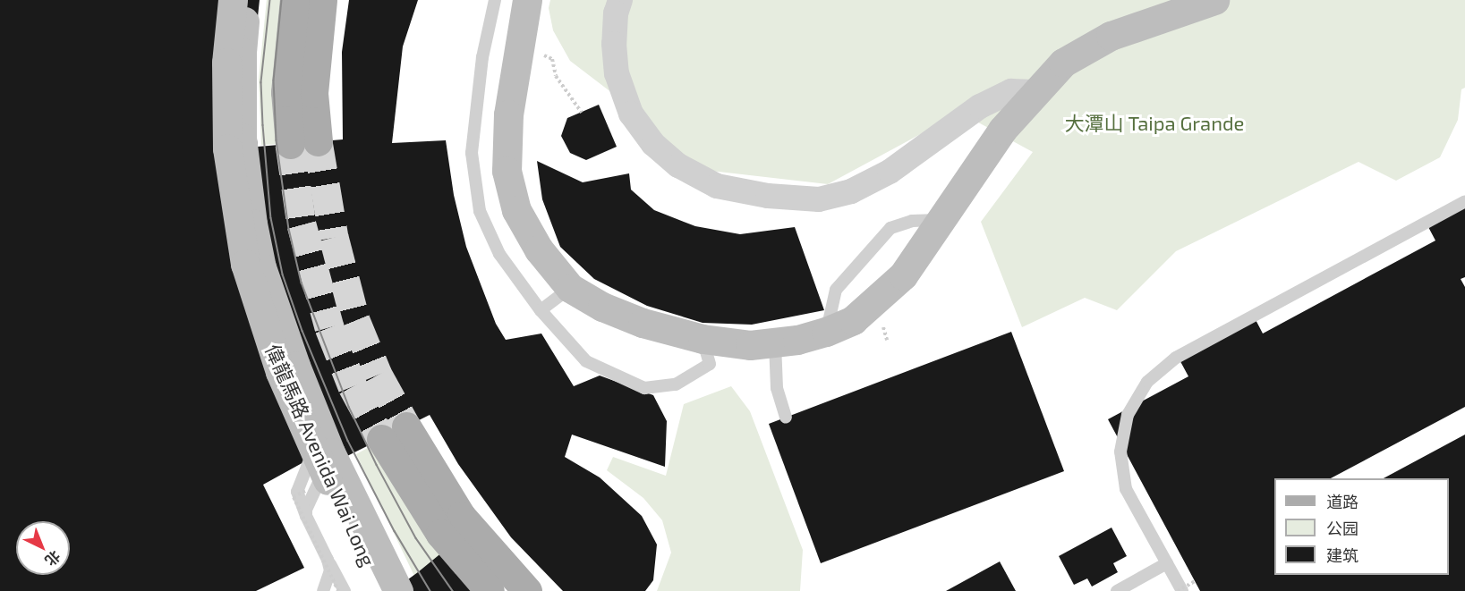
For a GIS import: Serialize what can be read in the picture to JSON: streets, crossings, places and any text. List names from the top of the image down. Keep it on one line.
{"streets":{"street":["偉龍馬路 Avenida Wai Long"]},"parks":["大潭山 Taipa Grande"],"legend":["道路","公园","建筑"],"north":"bottom right"}
